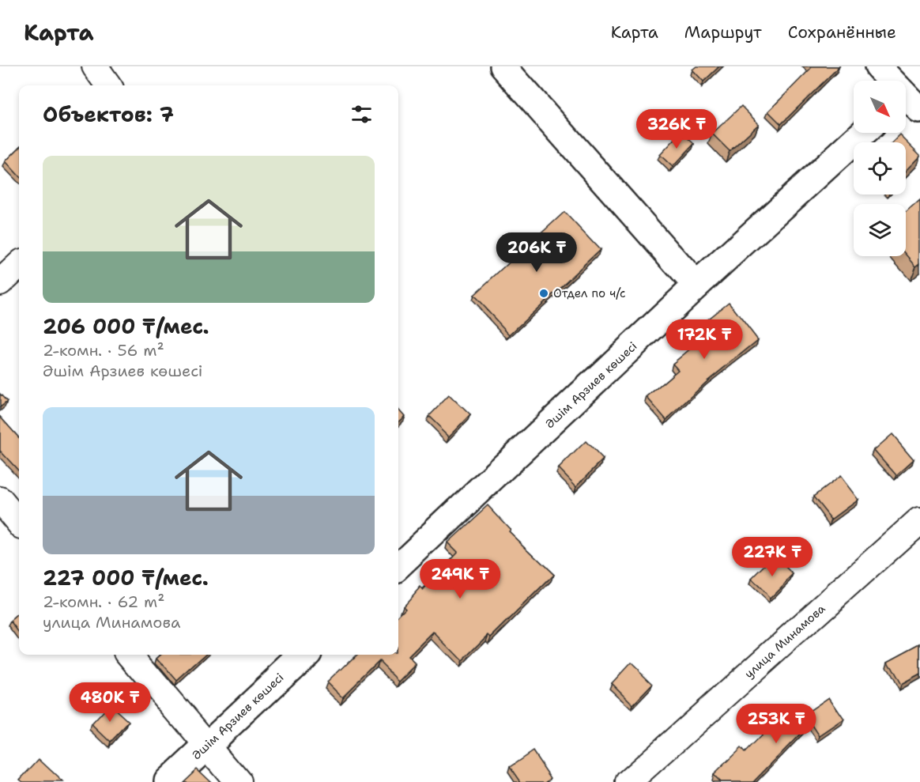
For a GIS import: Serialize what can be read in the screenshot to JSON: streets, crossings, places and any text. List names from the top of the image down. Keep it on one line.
{"streets":{"main road":["Әшім Арзиев көшесі"],"street":["улица Минамова"]},"places":["Отдел по ч/с"],"north":"bottom right","page":{"header":"Карта","nav":["Карта","Маршрут","Сохранённые"],"heading":"Объектов: 7","price":["326K ₸","206K ₸","172K ₸","227K ₸","249K ₸","480K ₸","253K ₸"],"list":[{"name":"206 000 ₸/мес.","note":"2-комн. · 56 m² · Әшім Арзиев көшесі"},{"name":"227 000 ₸/мес.","note":"2-комн. · 62 m² · улица Минамова"}]}}
